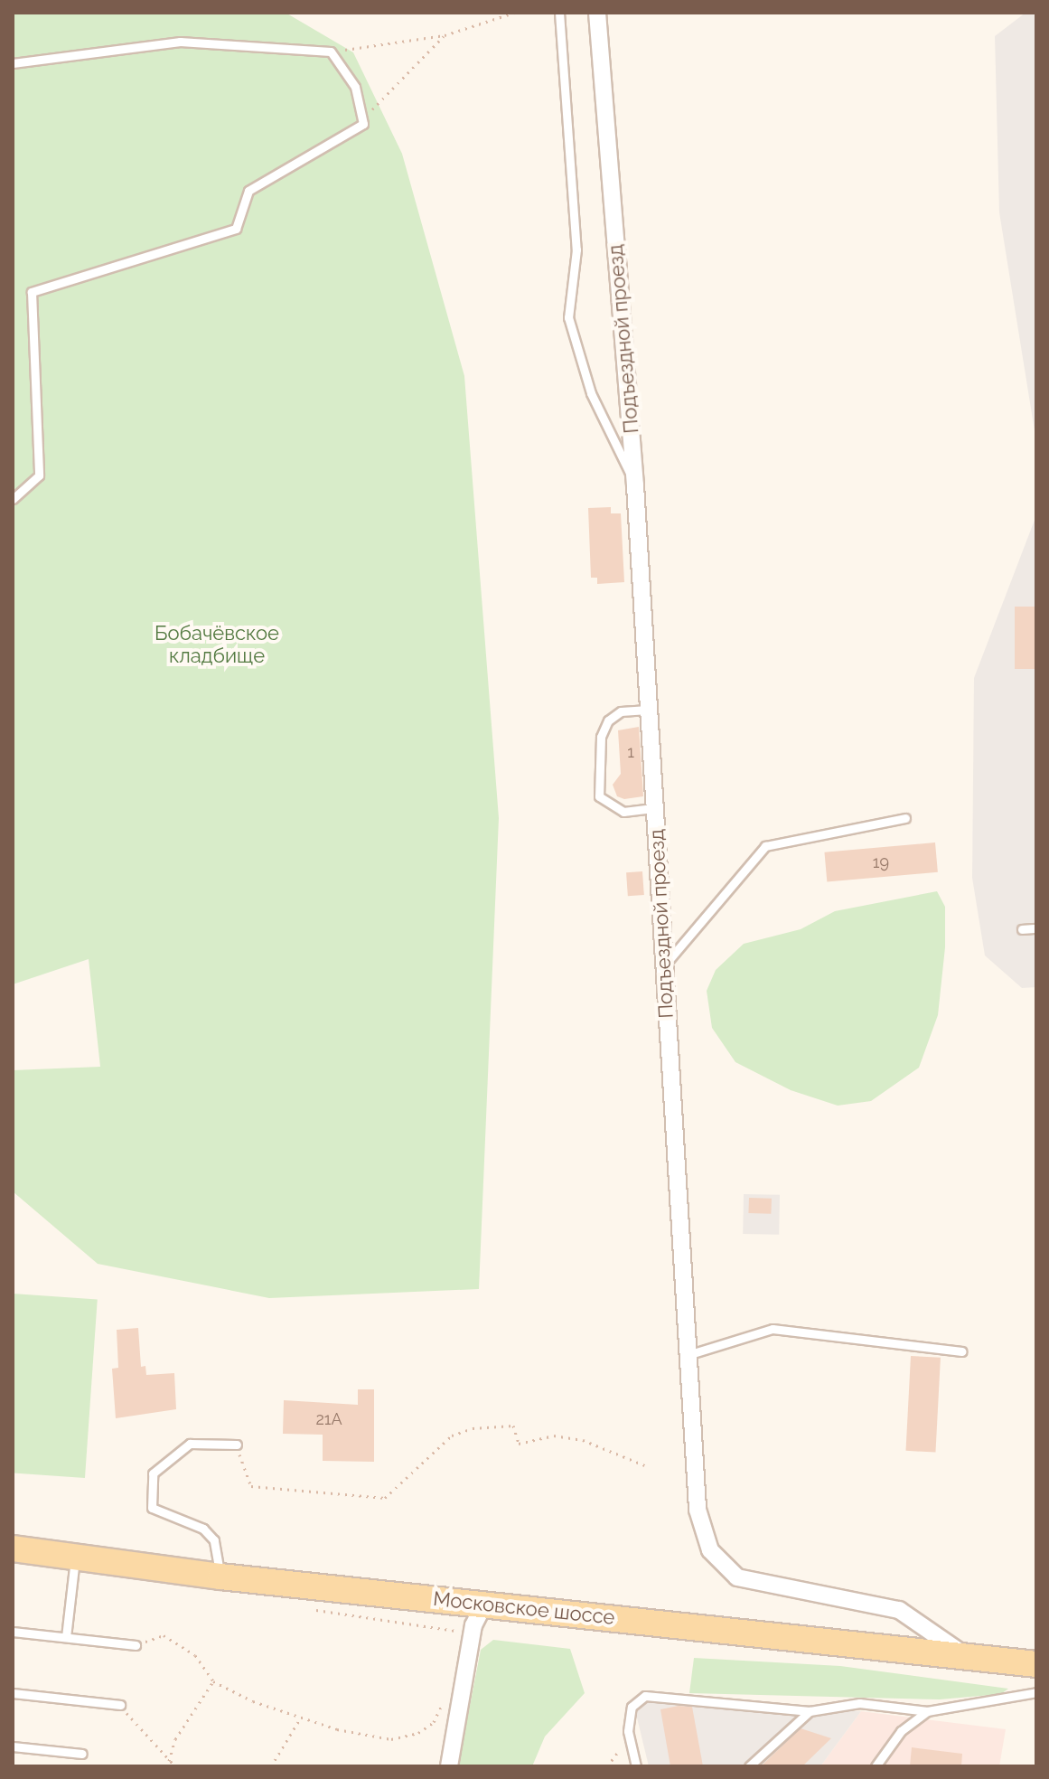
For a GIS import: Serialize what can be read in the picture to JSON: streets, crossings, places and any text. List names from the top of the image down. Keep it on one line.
{"streets":{"main road":["Московское шоссе"],"street":["Подъездной проезд"]},"crossings":[["Подъездной проезд","Московское шоссе"]],"parks":["Бобачёвское кладбище"],"house_numbers":["1","19","21А"]}
